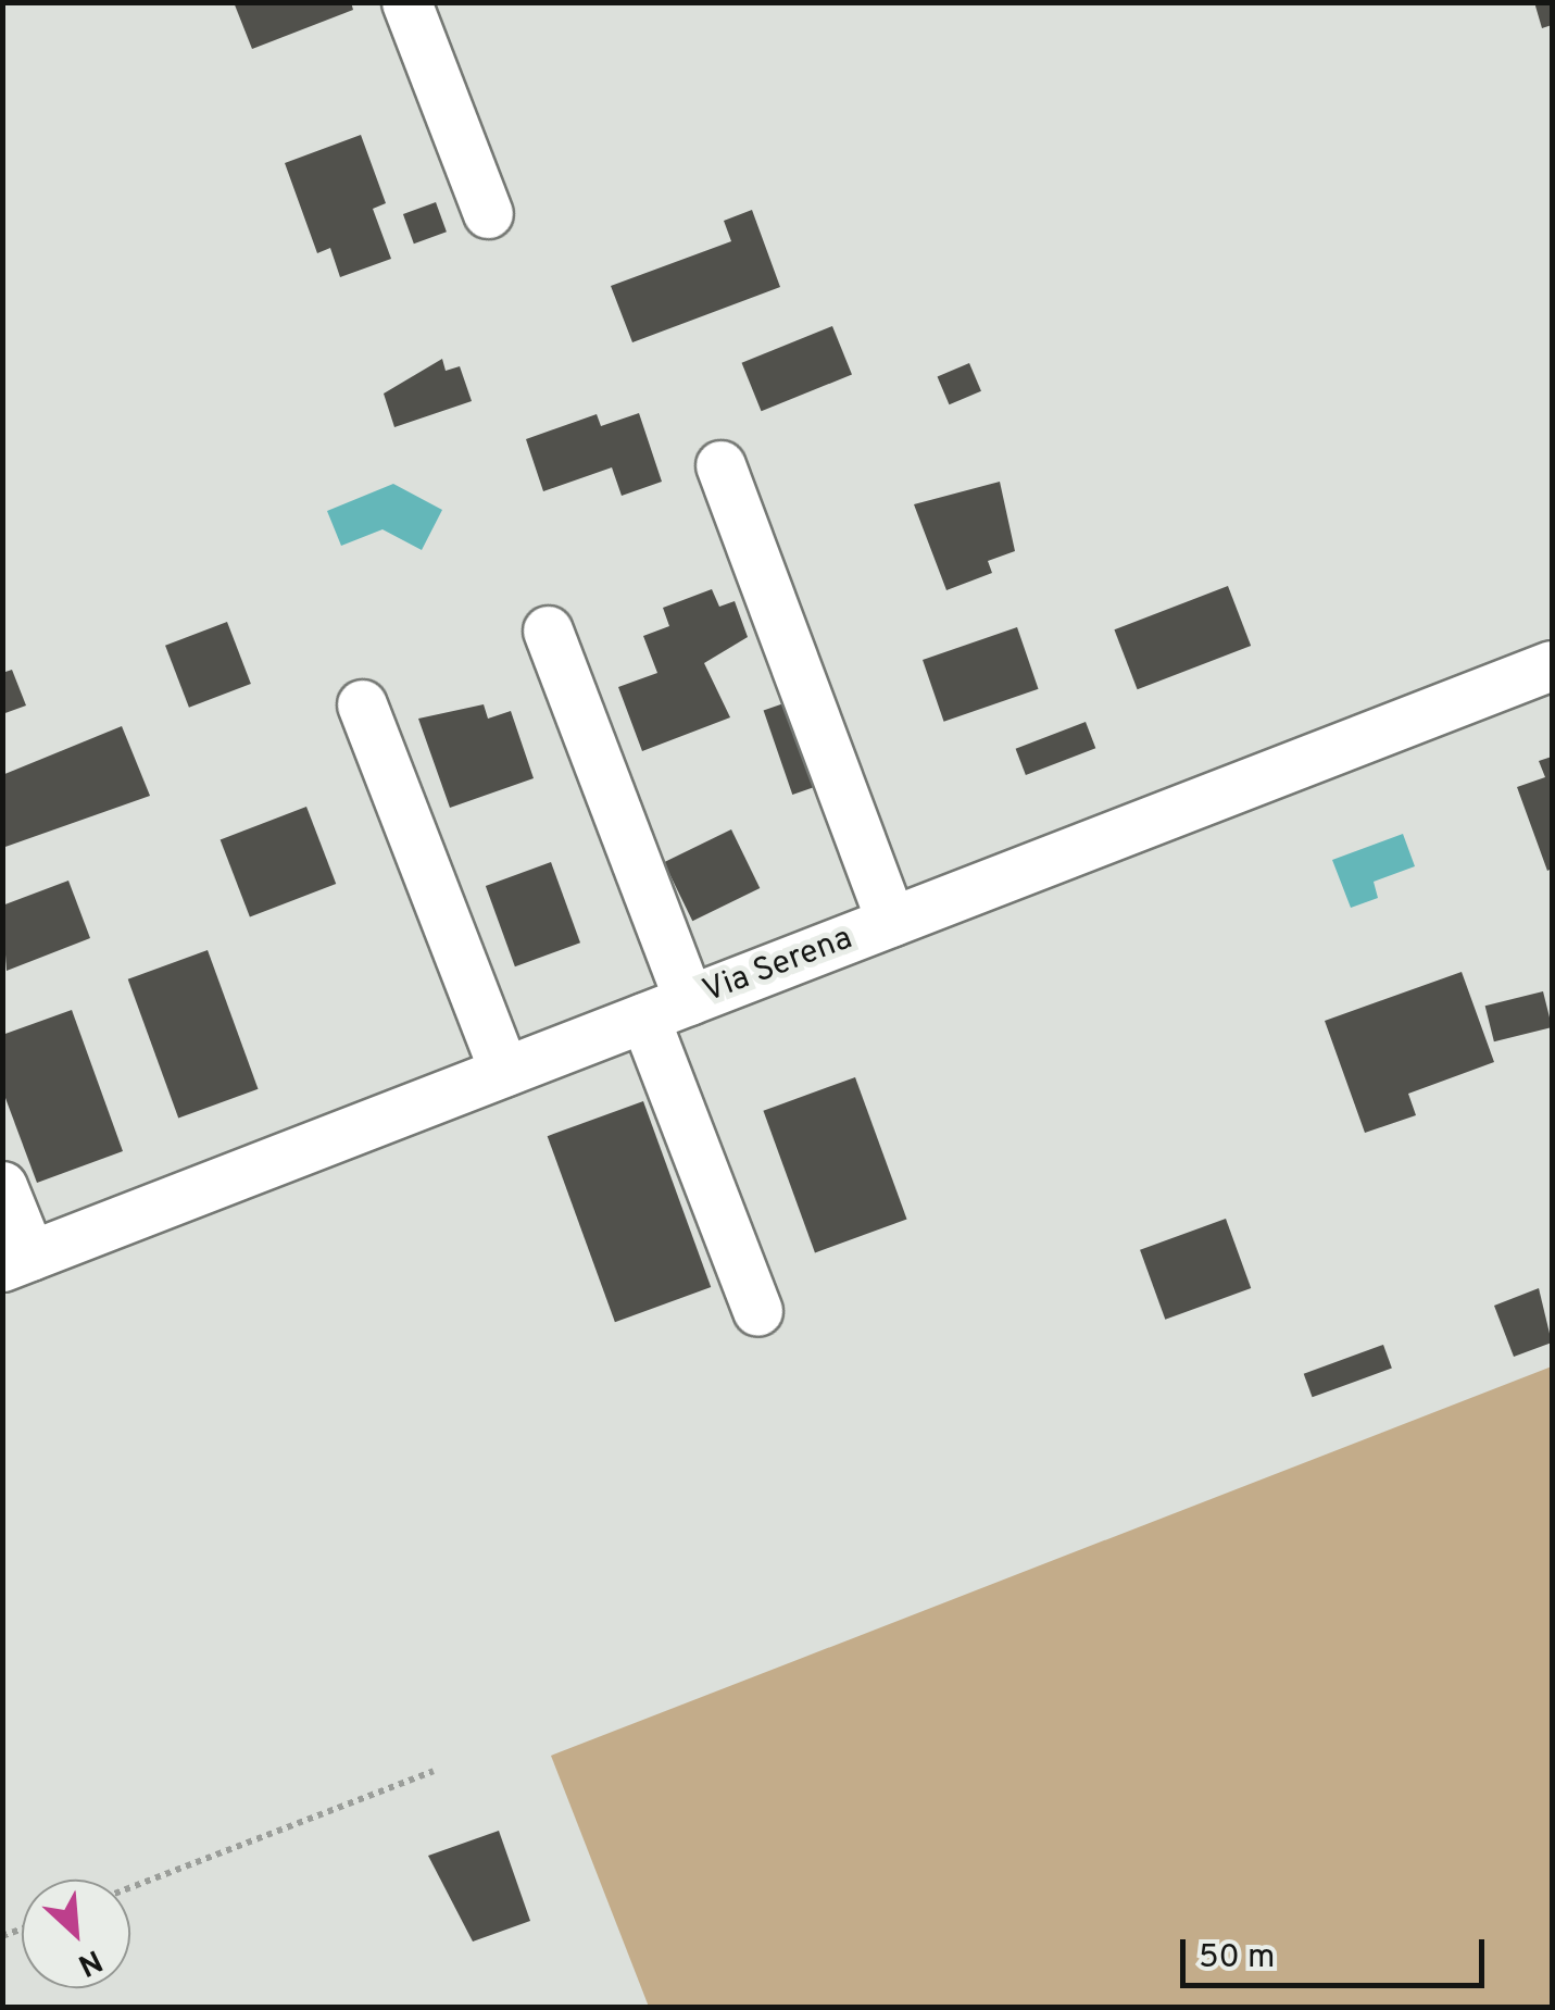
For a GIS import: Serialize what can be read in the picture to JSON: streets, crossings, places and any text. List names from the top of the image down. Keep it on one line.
{"streets":{"street":["Via Serena"]},"scale_bar":"50 m","north":"bottom right"}
